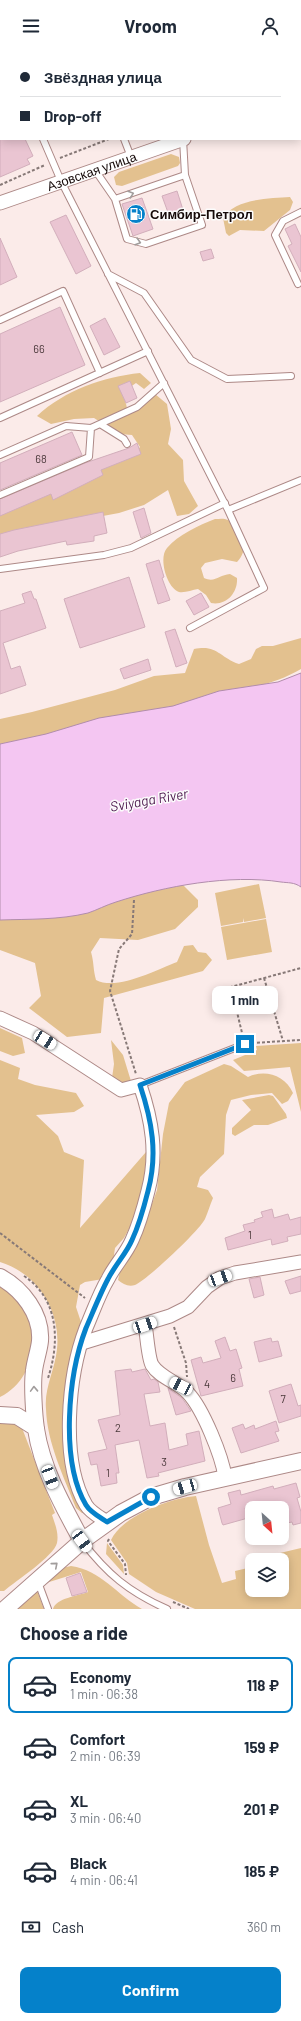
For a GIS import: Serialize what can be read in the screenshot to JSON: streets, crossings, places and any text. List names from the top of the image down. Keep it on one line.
{"streets":{"street":["Азовская улица"]},"water":["Sviyaga River"],"places":{"fuel station":["Симбир-Петрол"]},"house_numbers":["66","68","1","6","4","7","2","3","1"],"north":"bottom right","page":{"header":"Vroom","banner":["Звёздная улица","Drop-off"],"bubble":"1 min","heading":"Choose a ride","list":[{"name":"Economy","note":"1 min · 06:38","value":"118 ₽"},{"name":"Comfort","note":"2 min · 06:39","value":"159 ₽"},{"name":"XL","note":"3 min · 06:40","value":"201 ₽"},{"name":"Black","note":"4 min · 06:41","value":"185 ₽"}],"pay":["Cash","360 m"],"buttons":"Confirm"}}
